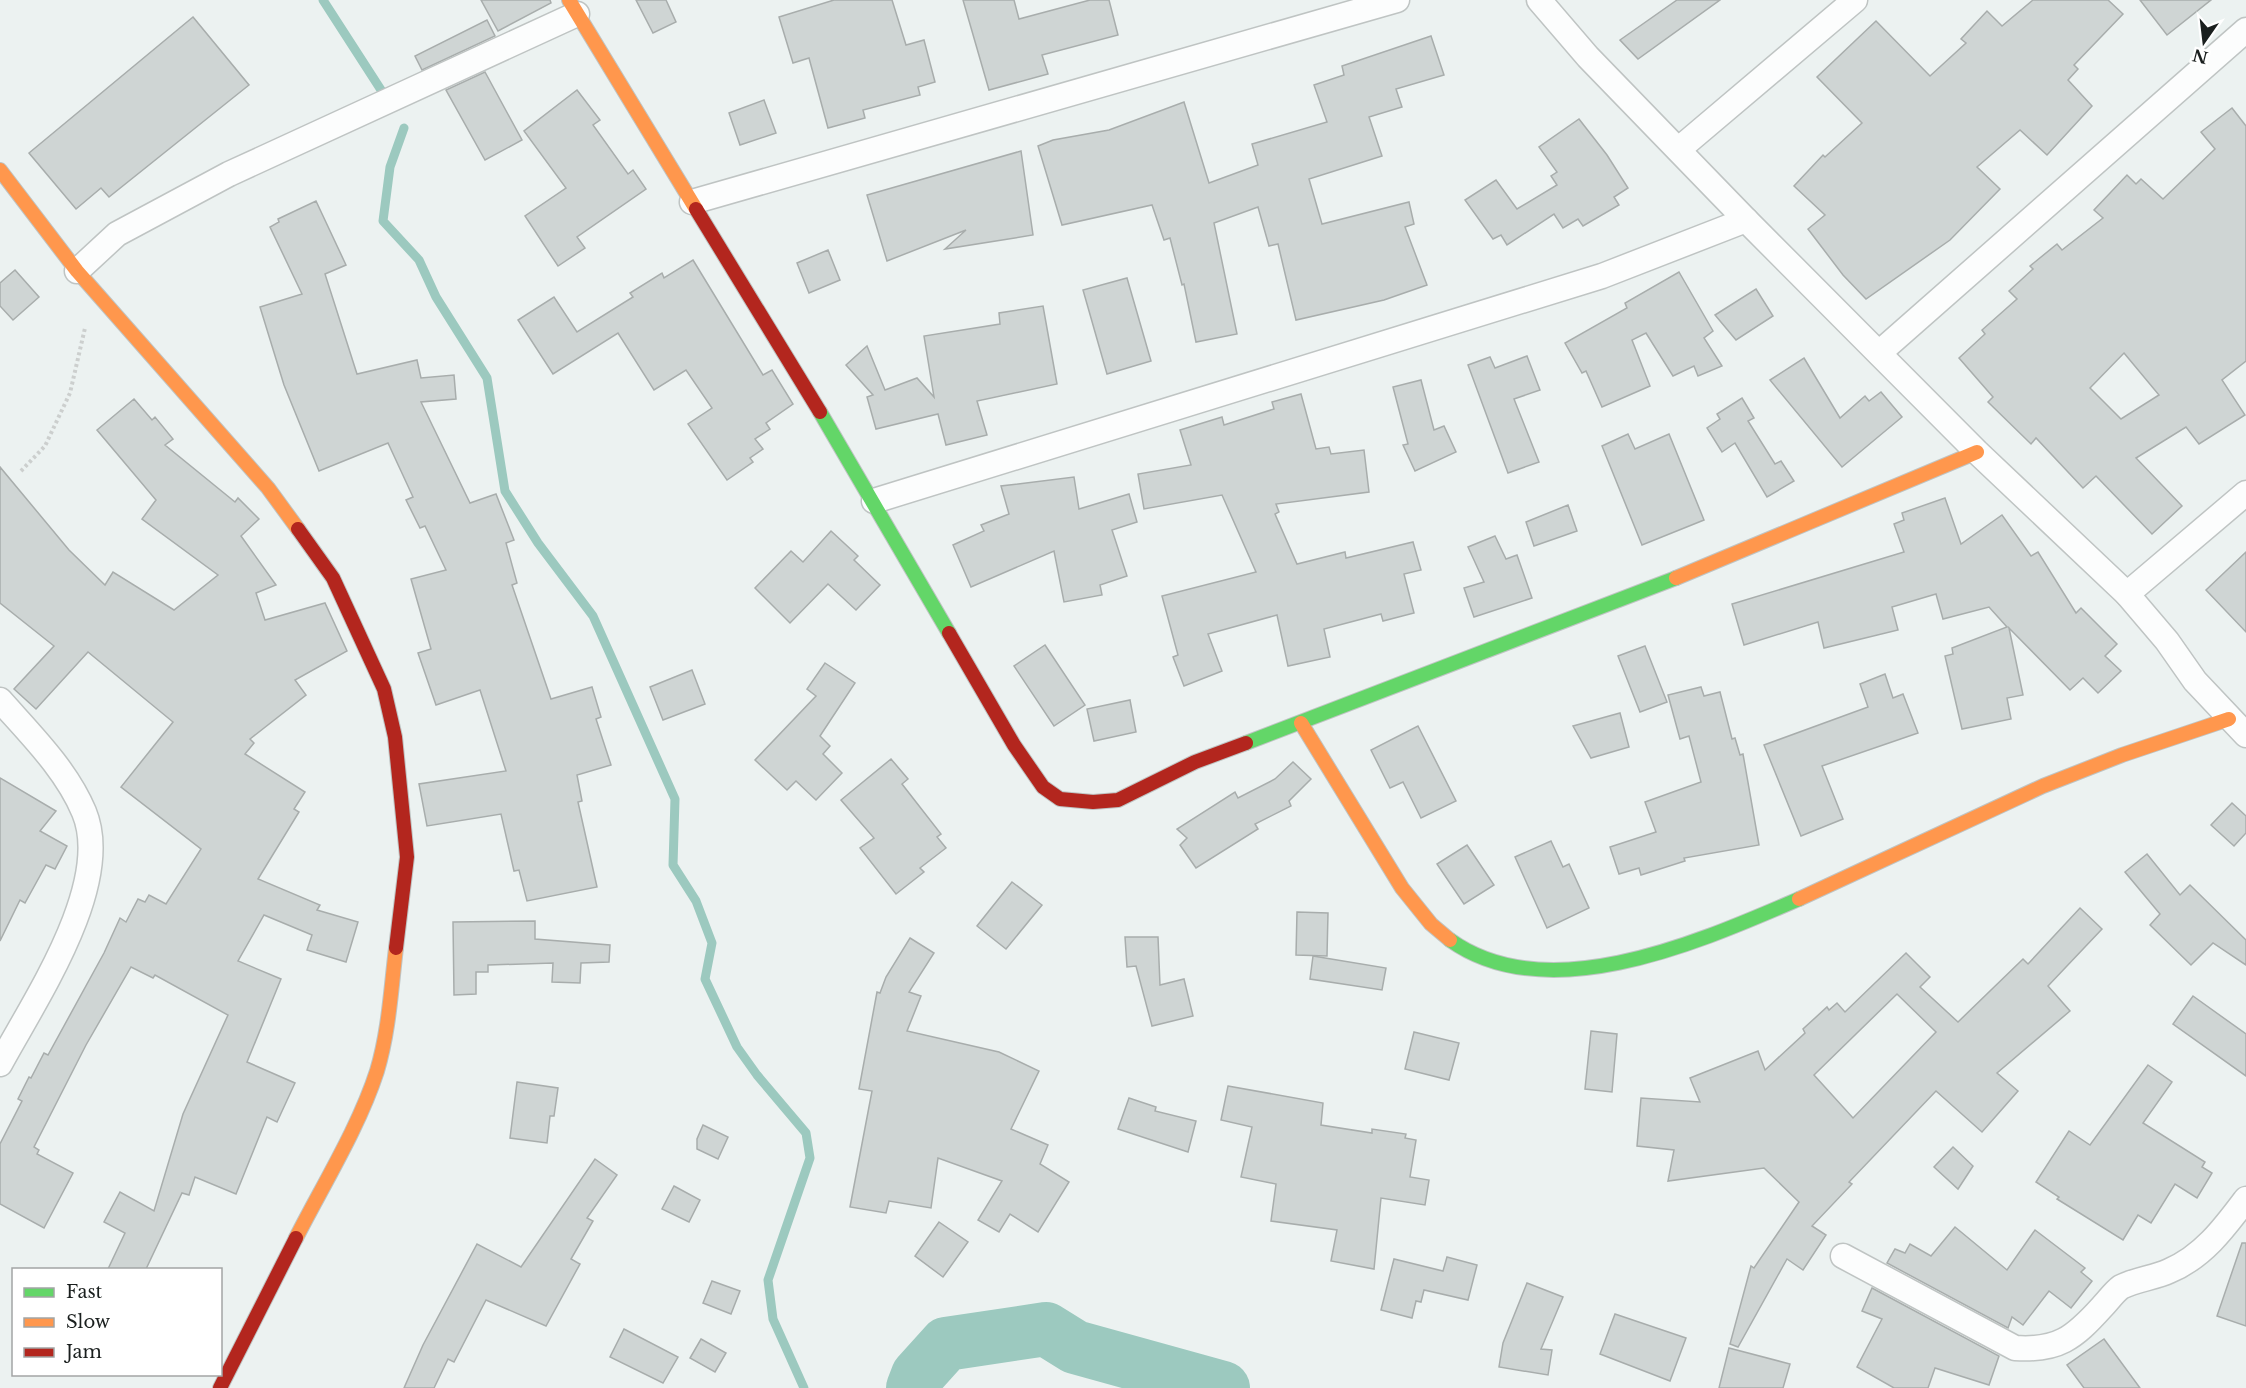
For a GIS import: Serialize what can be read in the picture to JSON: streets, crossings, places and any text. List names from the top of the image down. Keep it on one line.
{"legend":["Fast","Slow","Jam"],"north":"bottom"}
